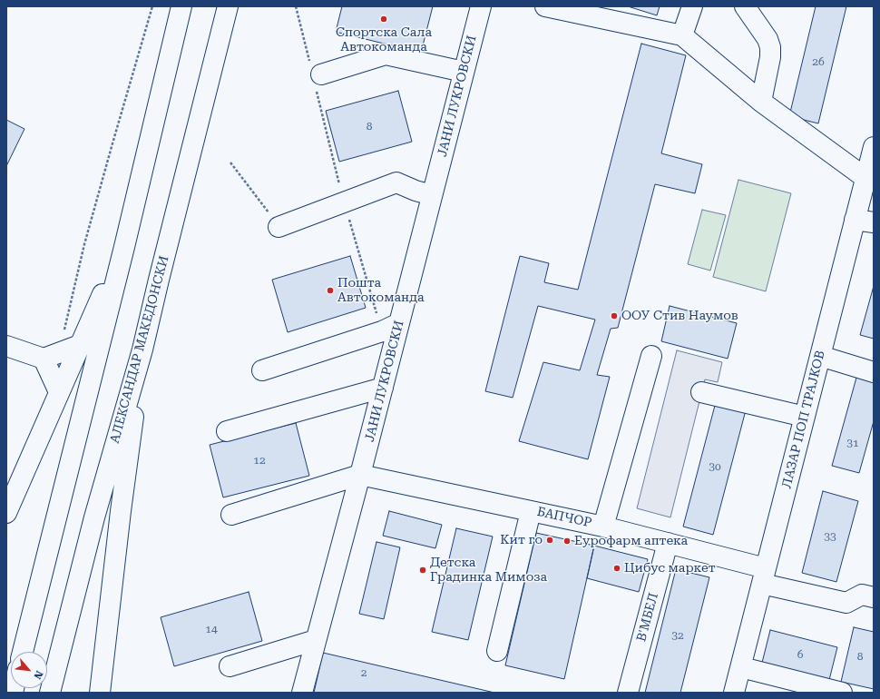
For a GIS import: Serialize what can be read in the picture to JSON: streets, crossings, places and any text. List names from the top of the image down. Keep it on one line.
{"streets":{"street":["ЈАНИ ЛУКРОВСКИ","АЛЕКСАНДАР МАКЕДОНСКИ","ЛАЗАР ПОП ТРАЈКОВ","БАПЧОР","В'МБЕЛ"]},"crossings":[["ЈАНИ ЛУКРОВСКИ","БАПЧОР"],["ЛАЗАР ПОП ТРАЈКОВ","БАПЧОР"],["БАПЧОР","В'МБЕЛ"]],"places":["Спортска Сала Автокоманда","Пошта Автокоманда","ООУ Стив Наумов","Кит го","Еурофарм аптека","Цибус маркет","Детска Градинка Мимоза"],"house_numbers":["26","8","31","12","30","33","14","32","6","8","2"],"north":"bottom right"}
